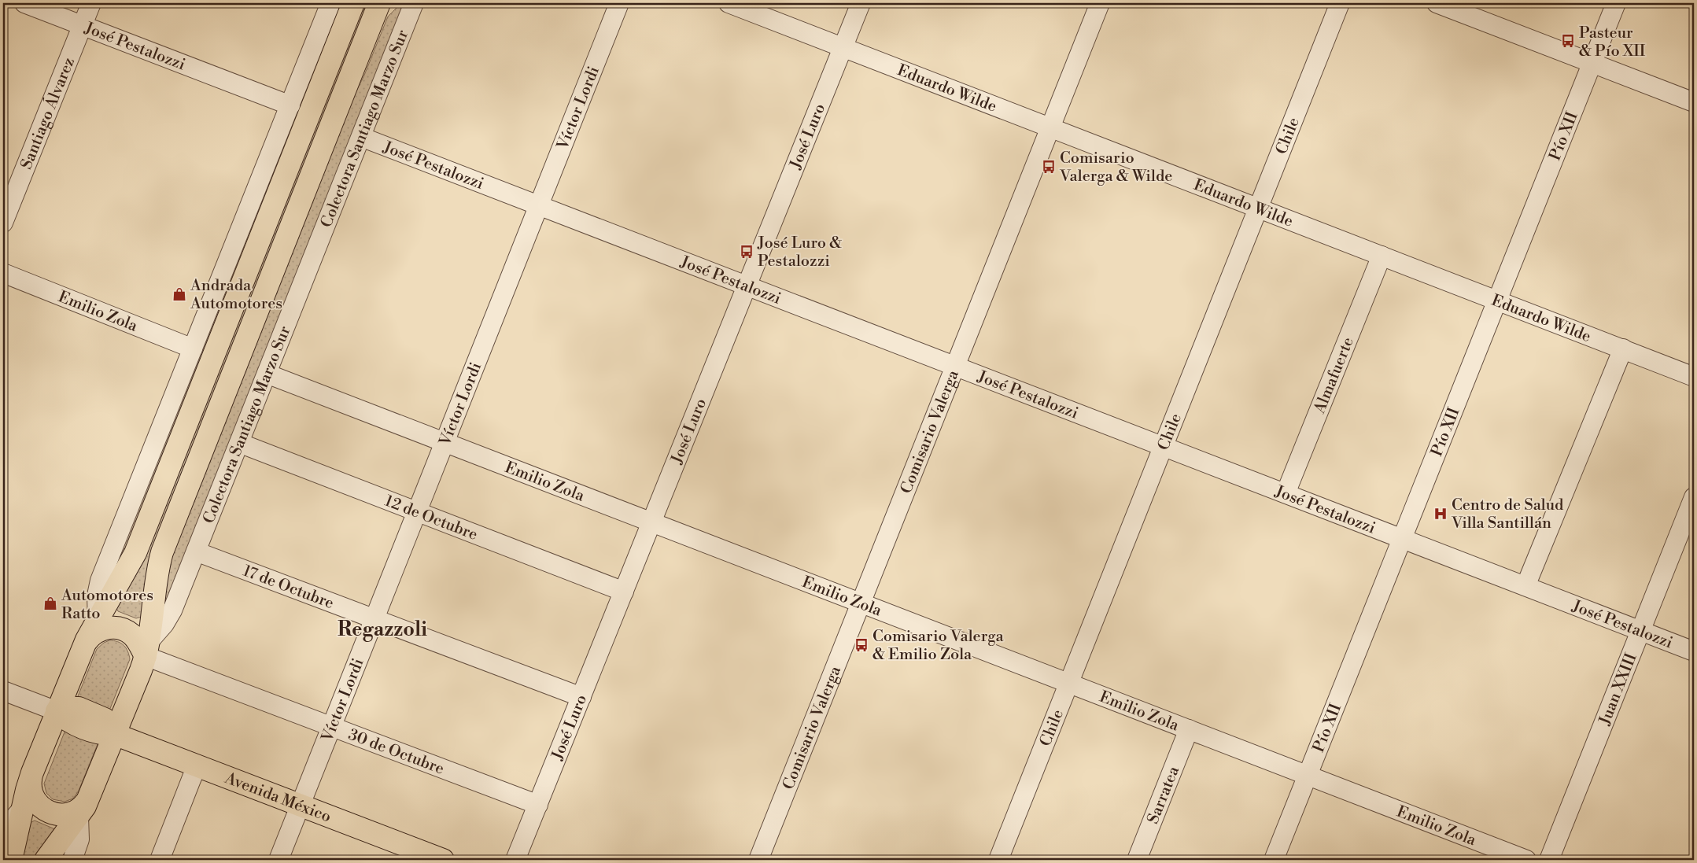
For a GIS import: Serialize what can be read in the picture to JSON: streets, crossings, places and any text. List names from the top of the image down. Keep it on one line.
{"streets":{"main road":["Avenida México"],"street":["José Pestalozzi","Eduardo Wilde","Víctor Lordi","Santiago Álvarez","Colectora Santiago Marzo Sur","Chile","Pío XII","José Luro","Emilio Zola","Almafuerte","Comisario Valerga","12 de Octubre","17 de Octubre","Juan XXIII","30 de Octubre","Sarratea"]},"crossings":[["José Pestalozzi","Víctor Lordi"],["José Pestalozzi","Santiago Álvarez"],["José Pestalozzi","Colectora Santiago Marzo Sur"],["José Pestalozzi","Chile"],["José Pestalozzi","Pío XII"],["José Pestalozzi","José Luro"],["José Pestalozzi","Almafuerte"],["José Pestalozzi","Comisario Valerga"],["José Pestalozzi","Juan XXIII"],["Eduardo Wilde","Chile"],["Eduardo Wilde","Pío XII"],["Eduardo Wilde","José Luro"],["Eduardo Wilde","Almafuerte"],["Eduardo Wilde","Comisario Valerga"],["Víctor Lordi","Emilio Zola"],["Víctor Lordi","12 de Octubre"],["Víctor Lordi","17 de Octubre"],["Víctor Lordi","30 de Octubre"],["Víctor Lordi","Avenida México"],["Colectora Santiago Marzo Sur","Emilio Zola"],["Colectora Santiago Marzo Sur","12 de Octubre"],["Colectora Santiago Marzo Sur","17 de Octubre"],["Colectora Santiago Marzo Sur","30 de Octubre"],["Chile","Emilio Zola"],["Pío XII","Emilio Zola"],["José Luro","Emilio Zola"],["José Luro","12 de Octubre"],["José Luro","17 de Octubre"],["José Luro","30 de Octubre"],["Emilio Zola","Comisario Valerga"],["Emilio Zola","Sarratea"]],"districts":["Regazzoli"],"places":{"bus stop":["Pasteur & Pío XII","Comisario Valerga & Wilde","José Luro & Pestalozzi","Comisario Valerga & Emilio Zola"],"shop":["Andrada Automotores","Automotores Ratto"],"hospital":["Centro de Salud Villa Santillán"]}}
